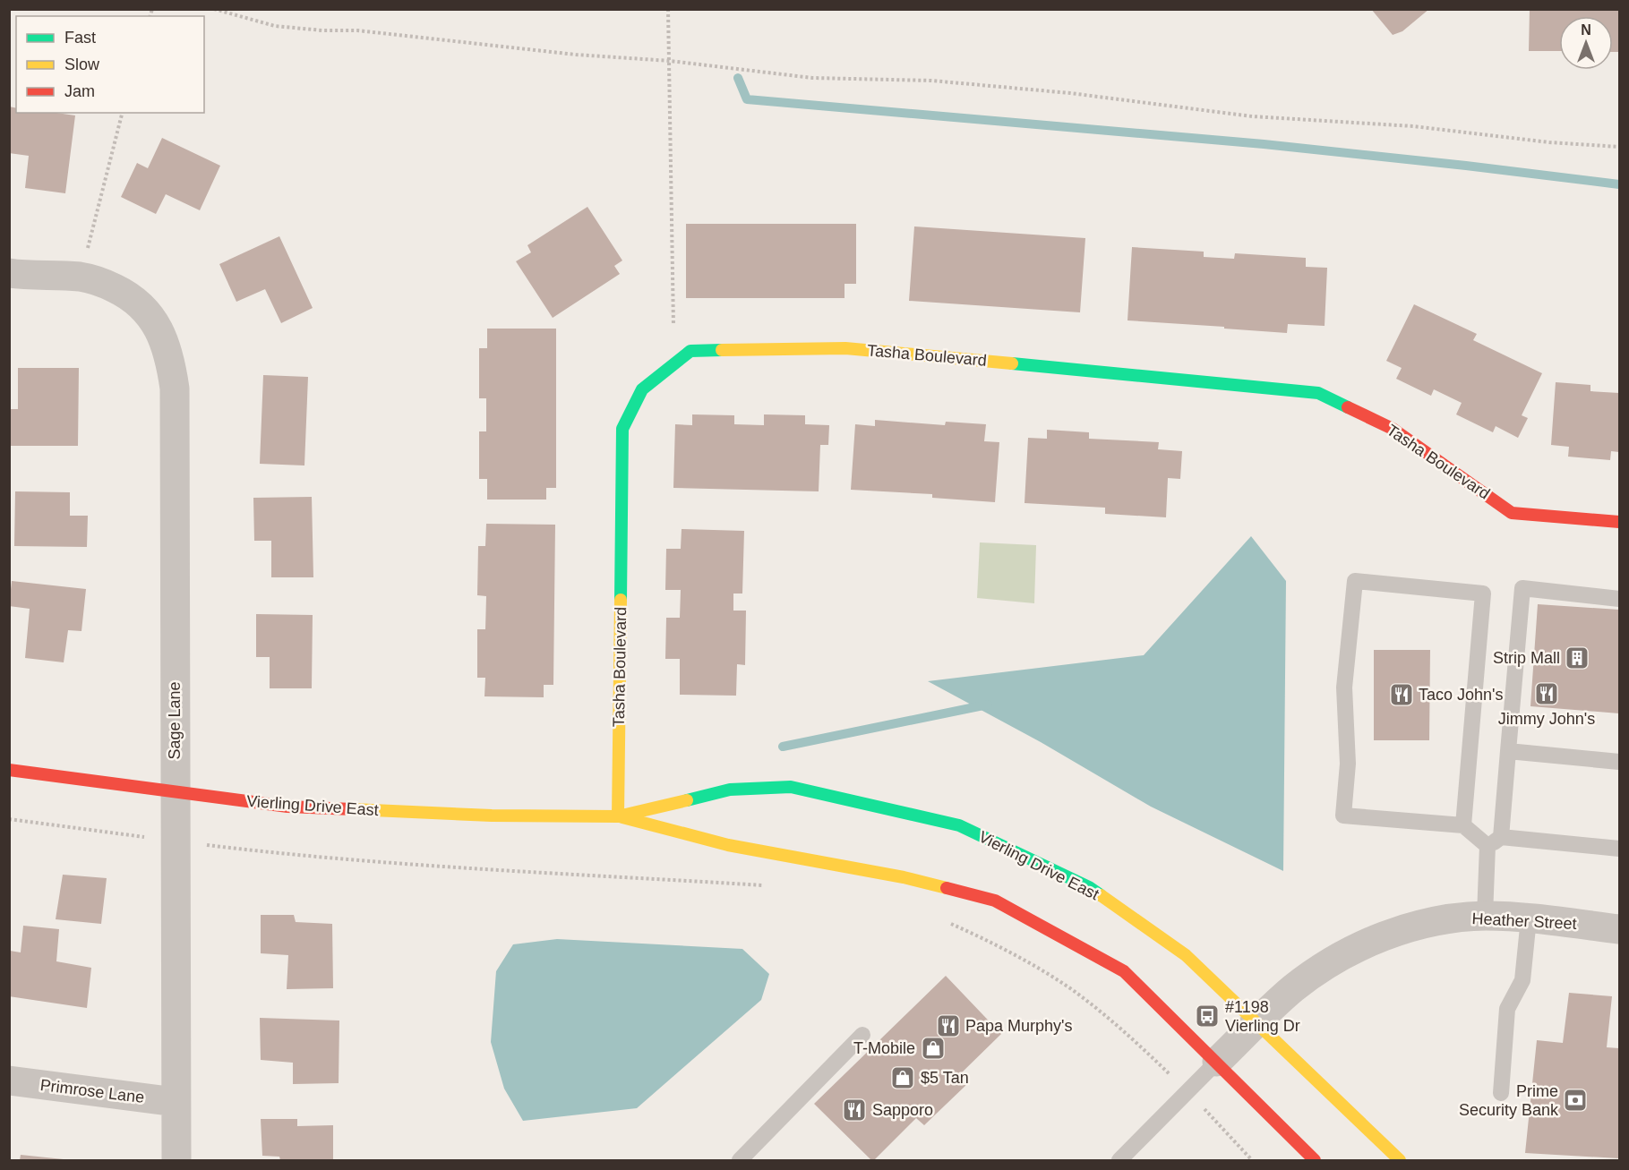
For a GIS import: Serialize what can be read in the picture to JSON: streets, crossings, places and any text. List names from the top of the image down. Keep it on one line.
{"streets":{"street":["Tasha Boulevard","Sage Lane","Vierling Drive East","Heather Street","Primrose Lane"]},"crossings":[["Tasha Boulevard","Vierling Drive East"],["Sage Lane","Vierling Drive East"],["Sage Lane","Primrose Lane"],["Vierling Drive East","Heather Street"]],"places":{"building":["Strip Mall"],"restaurant":["Jimmy John's","Taco John's","Papa Murphy's","Sapporo"],"bus stop":["#1198 Vierling Dr"],"shop":["T-Mobile","$5 Tan"],"bank":["Prime Security Bank"]},"legend":["Fast","Slow","Jam"],"north":"top"}
